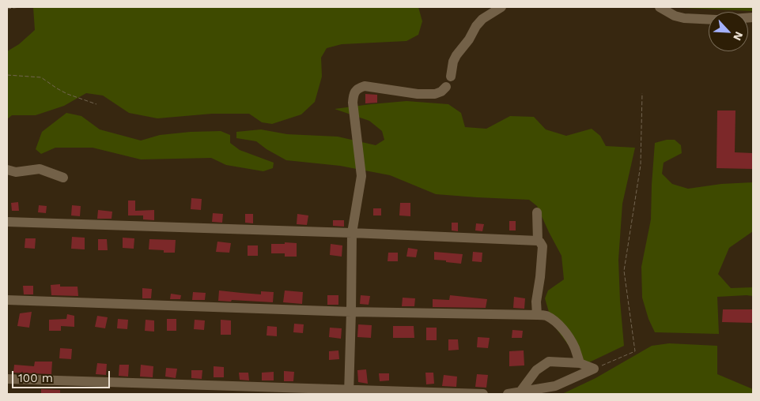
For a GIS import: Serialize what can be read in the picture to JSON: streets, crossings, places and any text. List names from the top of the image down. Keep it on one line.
{"scale_bar":"100 m","north":"bottom right"}
